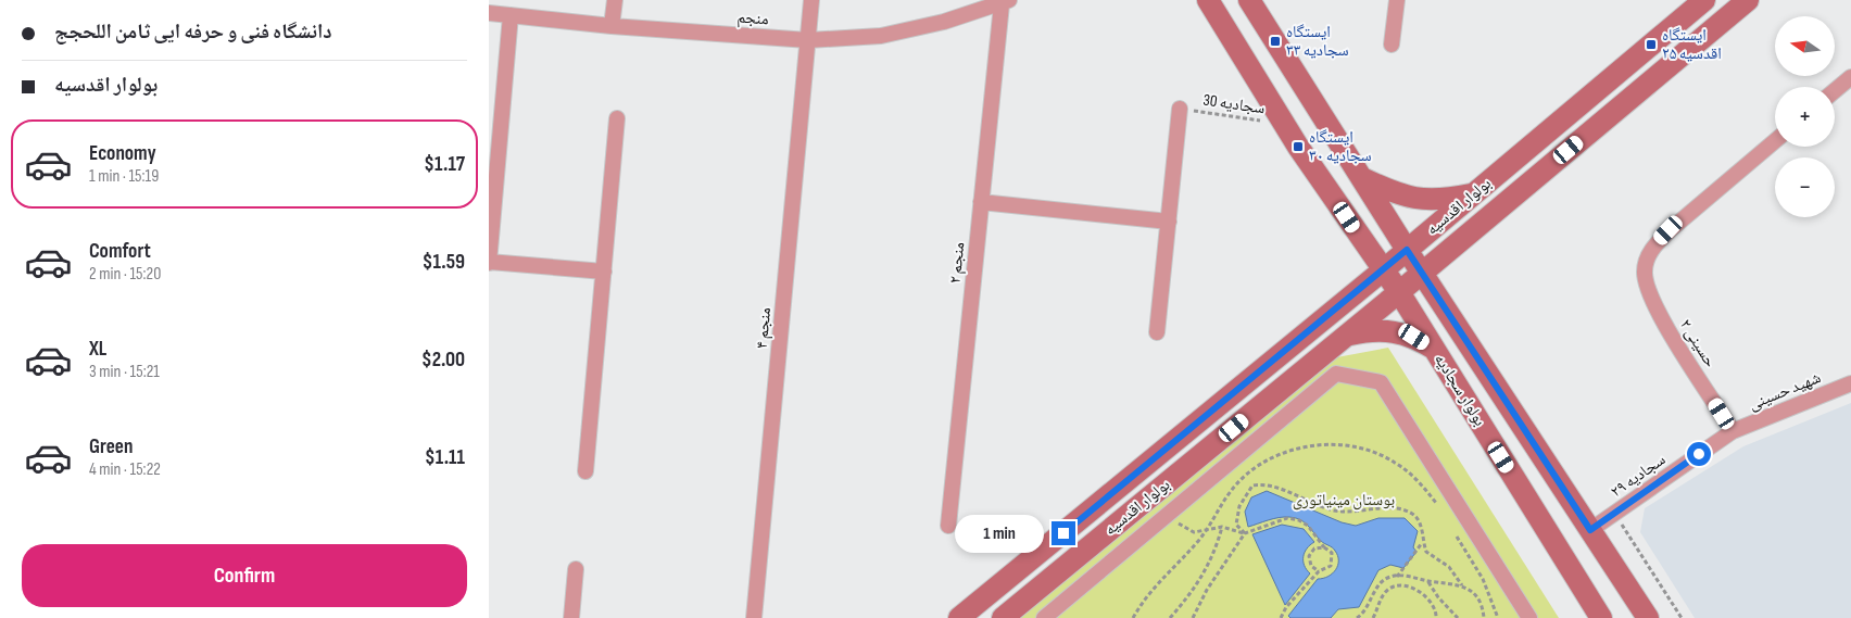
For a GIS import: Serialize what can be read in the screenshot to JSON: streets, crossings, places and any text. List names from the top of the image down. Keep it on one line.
{"streets":{"main road":["بولوار اقدسیه","بولوار سجادیه"],"street":["منجم","منجم ۲","منجم ۴","حسینی ۲","شهید حسینی","سجادیه ۲۹"],"path":["سجادیه 30"]},"crossings":[["منجم","منجم ۲"],["منجم","منجم ۴"],["سجادیه 30","بولوار سجادیه"],["بولوار اقدسیه","بولوار سجادیه"],["حسینی ۲","شهید حسینی"],["حسینی ۲","سجادیه ۲۹"],["بولوار سجادیه","سجادیه ۲۹"],["شهید حسینی","سجادیه ۲۹"]],"parks":["بوستان مینیاتوری"],"places":{"transit":["ایستگاه سجادیه ۳۳","ایستگاه اقدسیه ۲۵","ایستگاه سجادیه ۳۰"]},"north":"left","page":{"banner":["دانشگاه فنی و حرفه ایی ثامن اللحجج","بولوار اقدسیه"],"map_buttons":["+","−"],"list":[{"name":"Economy","note":"1 min · 15:19","value":"$1.17"},{"name":"Comfort","note":"2 min · 15:20","value":"$1.59"},{"name":"XL","note":"3 min · 15:21","value":"$2.00"},{"name":"Green","note":"4 min · 15:22","value":"$1.11"}],"bubble":"1 min","buttons":"Confirm"}}
